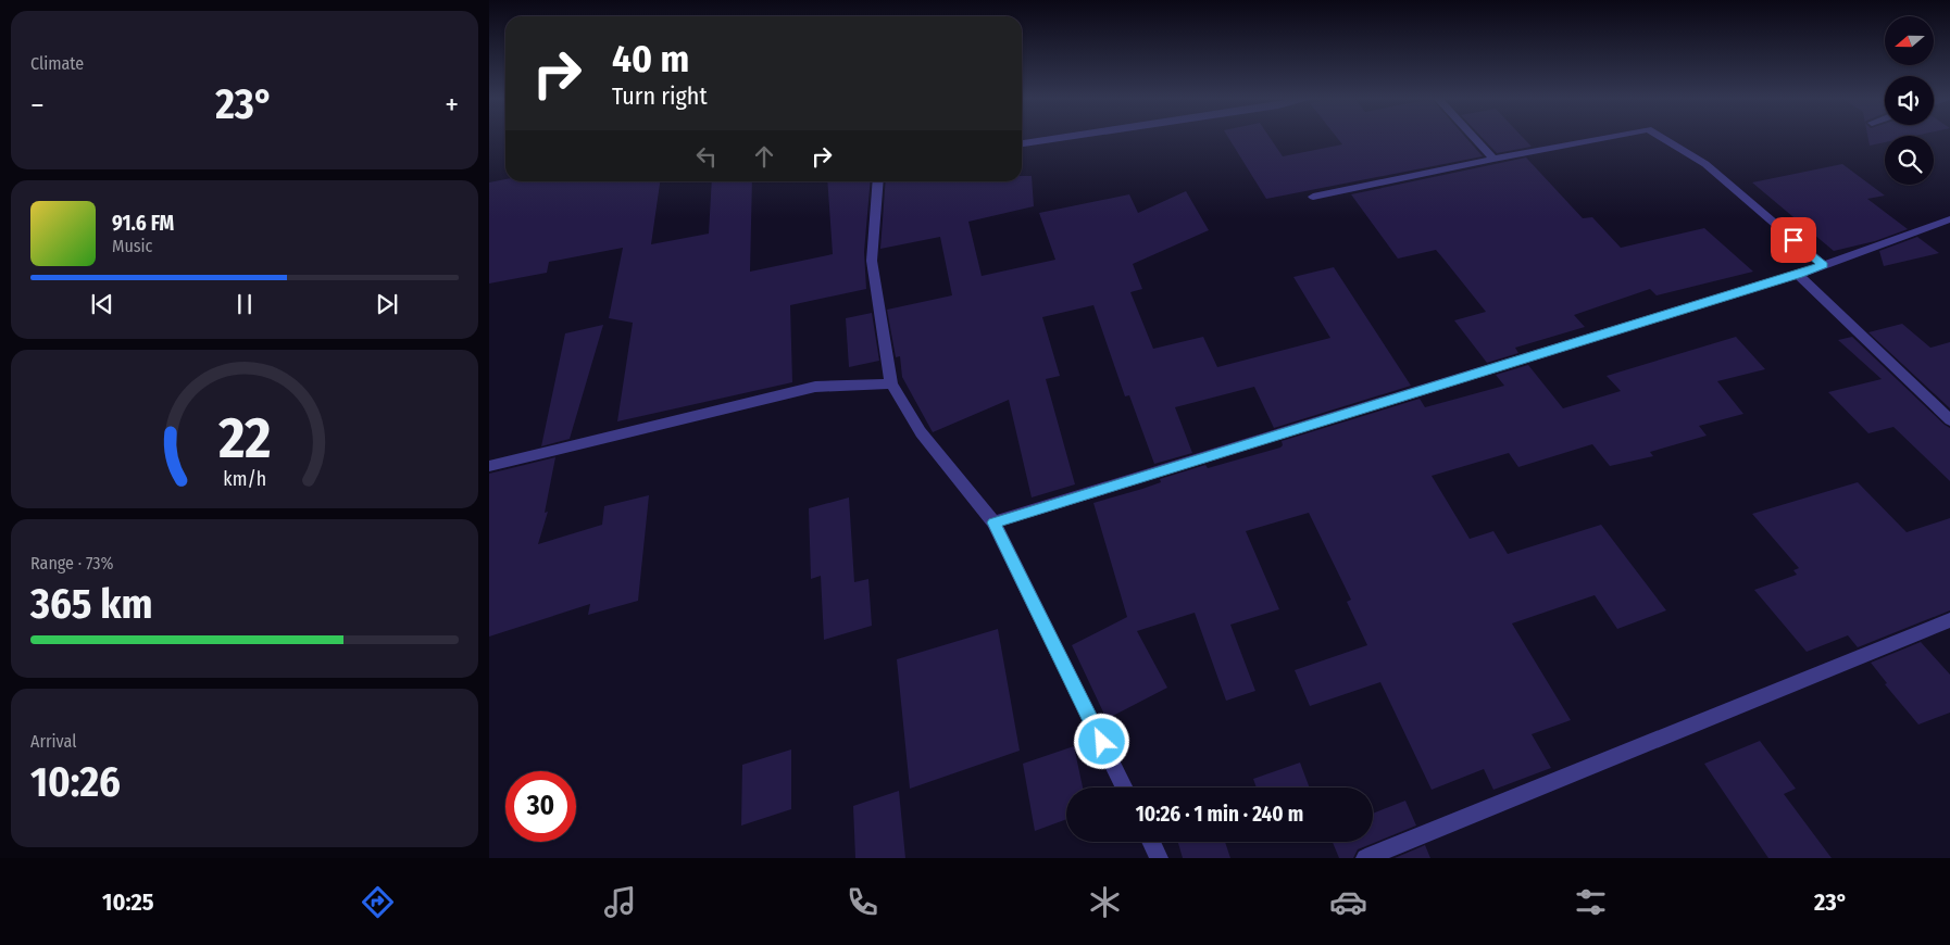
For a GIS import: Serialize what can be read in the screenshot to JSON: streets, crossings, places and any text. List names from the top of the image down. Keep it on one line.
{"north":"left","page":{"tile":["Climate",["Range · 73%","365 km"],["Arrival","10:26"]],"turn":["40 m","Turn right"],"heat":["−","23°","+"],"song":["91.6 FM","Music"],"limit":"30","trip":"10:26 · 1 min · 240 m","tabs":["10:25","23°"],"gauge":["22","km/h"]}}
